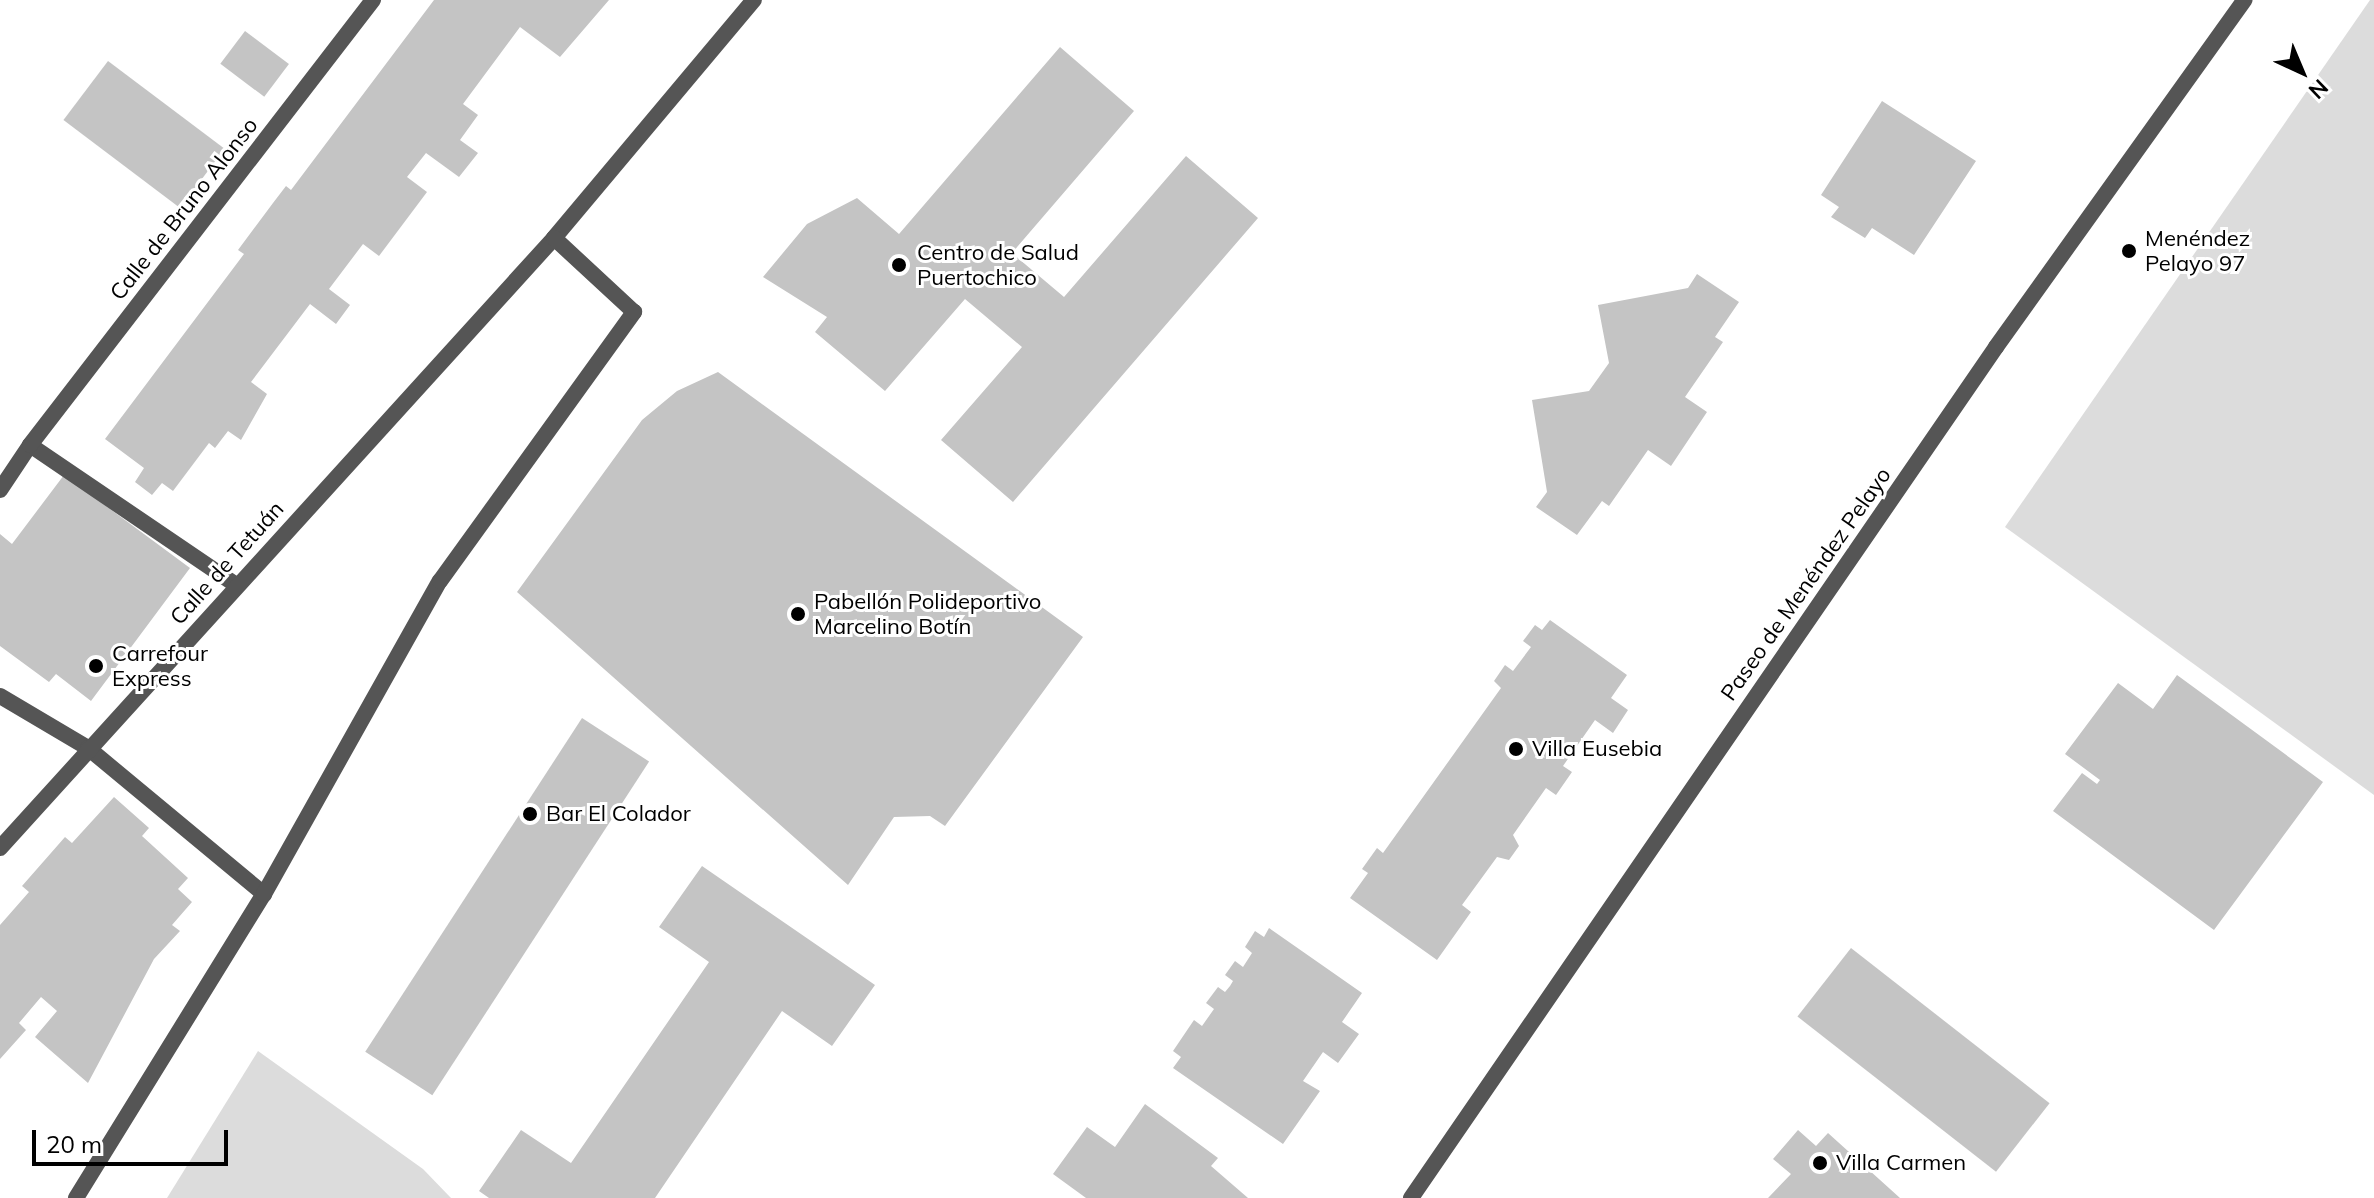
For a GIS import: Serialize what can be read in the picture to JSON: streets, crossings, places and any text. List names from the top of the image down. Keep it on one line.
{"streets":{"street":["Calle de Bruno Alonso","Calle de Tetuán","Paseo de Menéndez Pelayo"]},"places":["Menéndez Pelayo 97","Centro de Salud Puertochico","Pabellón Polideportivo Marcelino Botín","Carrefour Express","Villa Eusebia","Bar El Colador","Villa Carmen"],"scale_bar":"20 m","north":"bottom right"}
